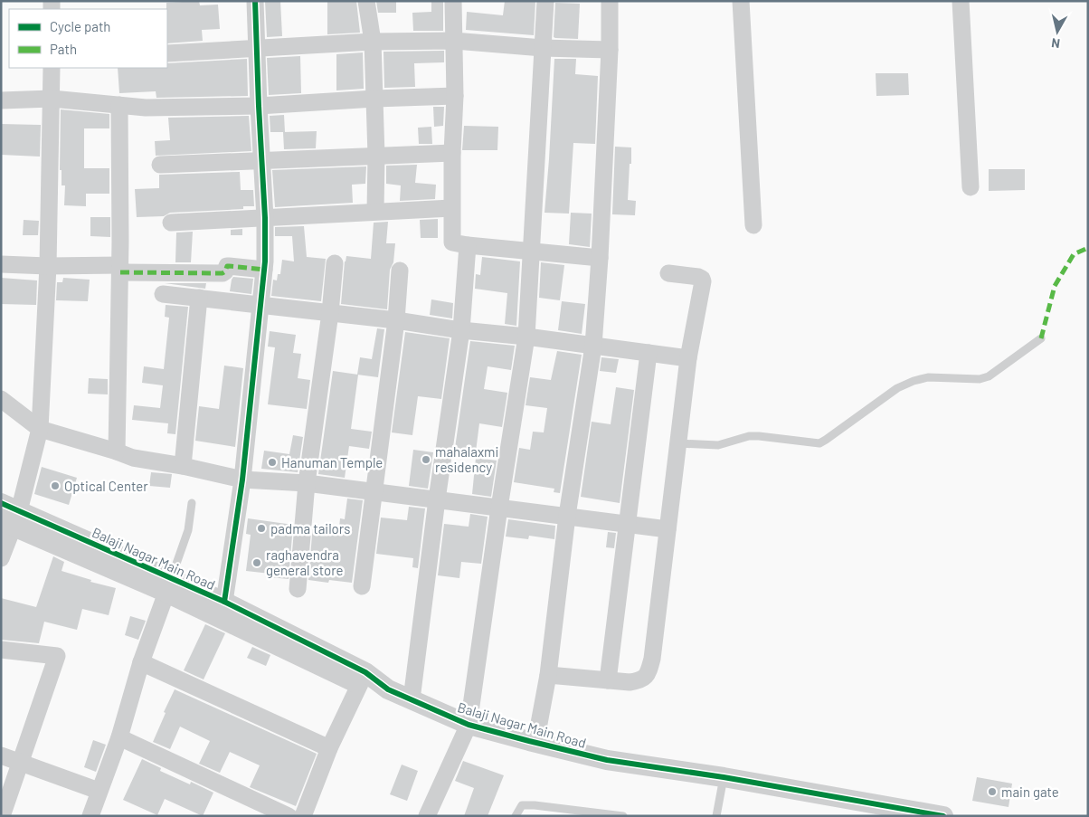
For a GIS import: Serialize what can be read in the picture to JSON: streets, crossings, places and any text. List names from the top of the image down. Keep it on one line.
{"streets":{"street":["Balaji Nagar Main Road"]},"places":["mahalaxmi residency","Hanuman Temple","Optical Center","padma tailors","raghavendra general store","main gate"],"legend":["Cycle path","Path"],"north":"bottom"}
